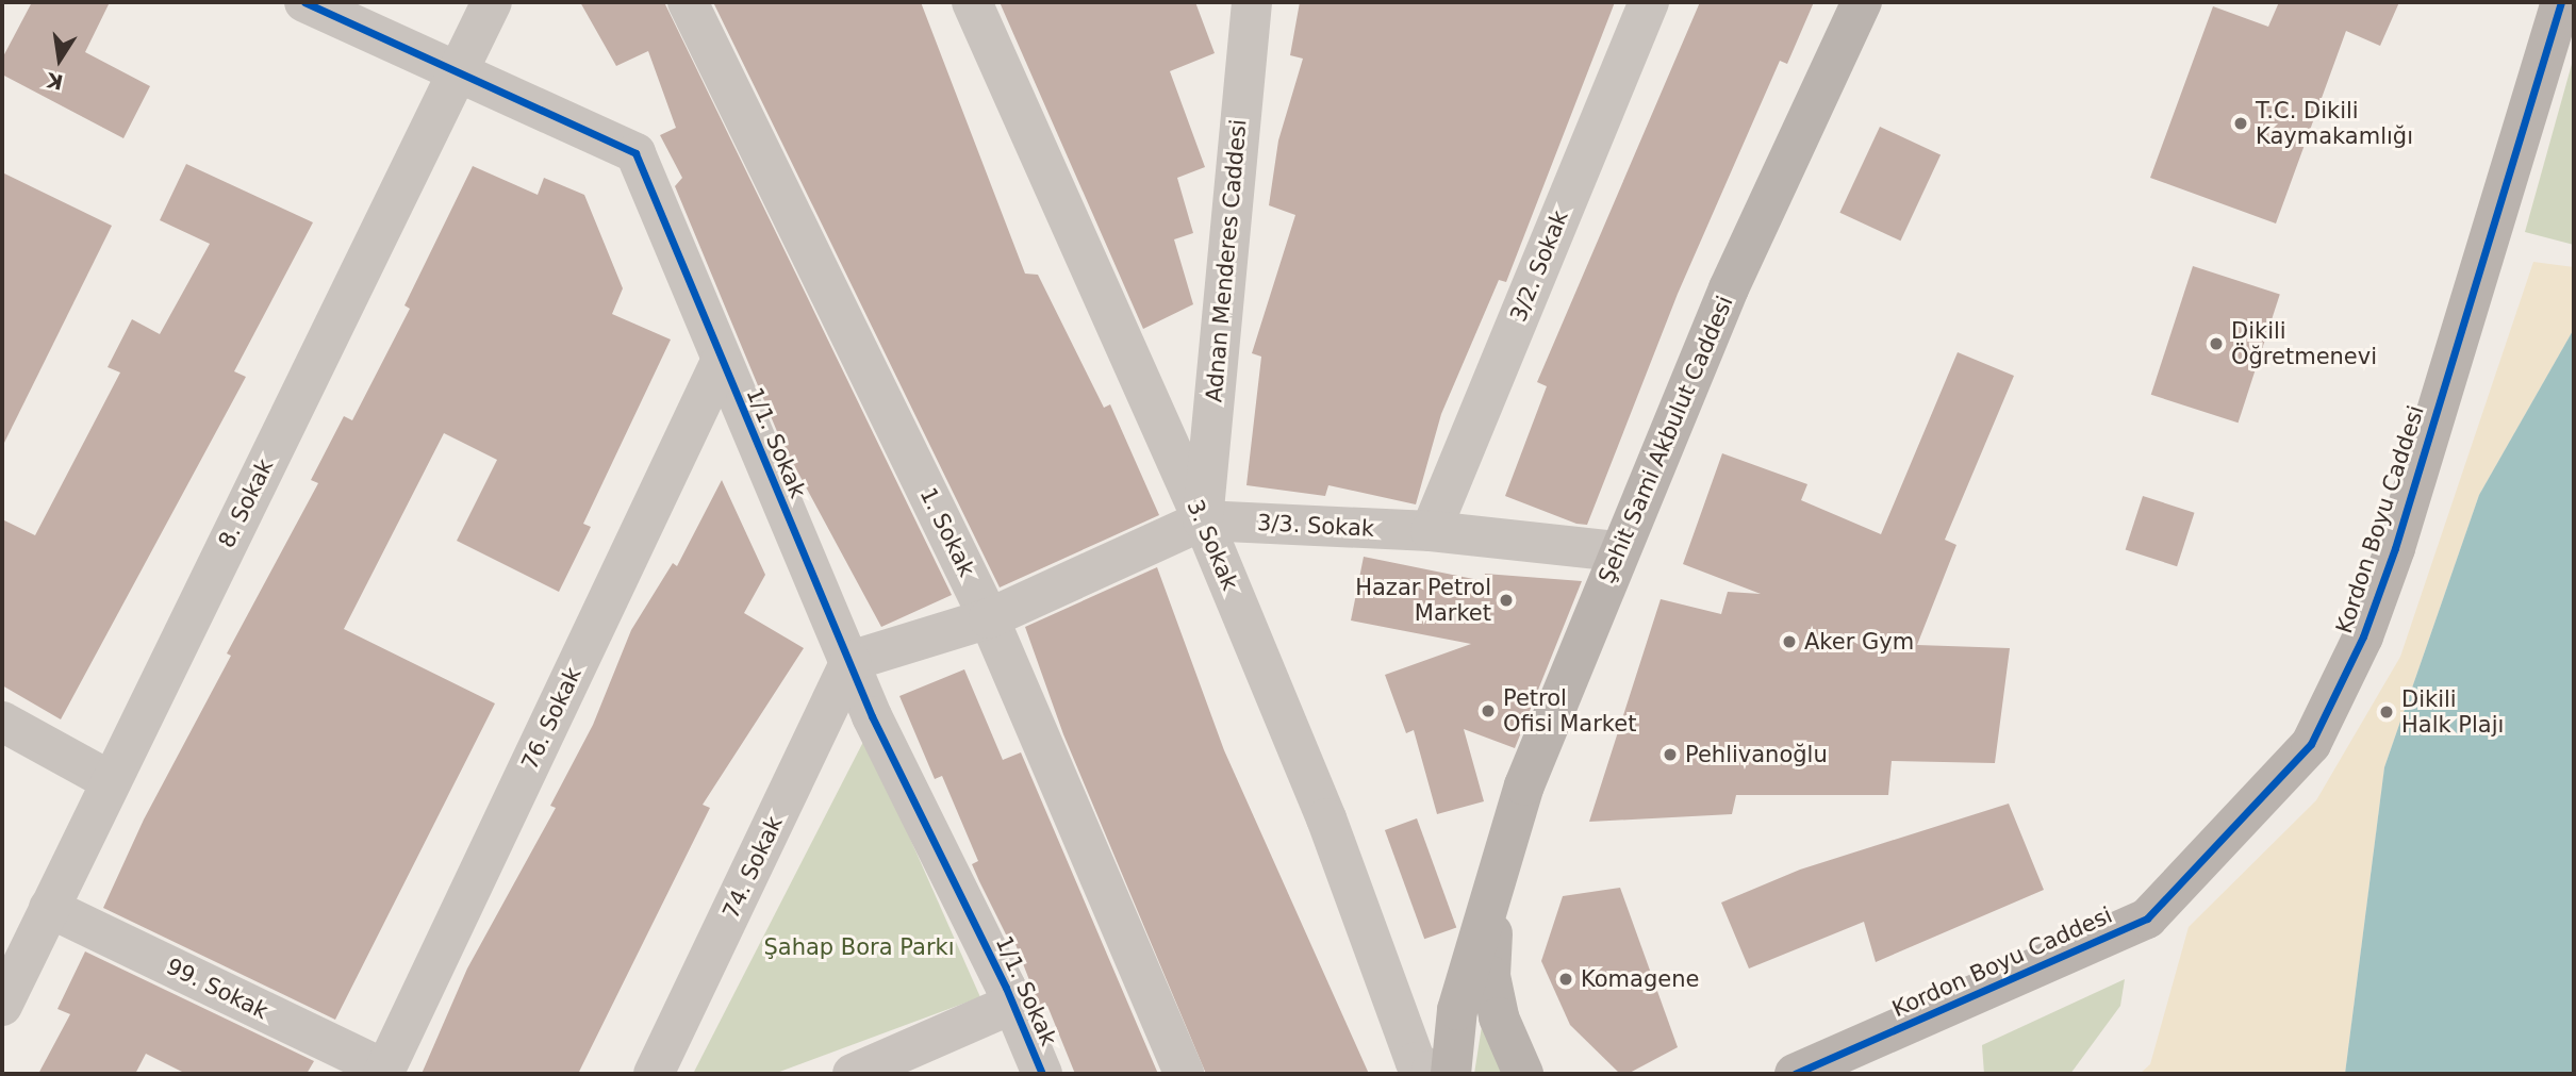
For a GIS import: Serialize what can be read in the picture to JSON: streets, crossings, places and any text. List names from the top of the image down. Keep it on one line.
{"streets":{"main road":["Şehit Sami Akbulut Caddesi","Kordon Boyu Caddesi"],"street":["Adnan Menderes Caddesi","3/2. Sokak","1/1. Sokak","8. Sokak","3/3. Sokak","1. Sokak","3. Sokak","76. Sokak","74. Sokak","99. Sokak"]},"crossings":[["Adnan Menderes Caddesi","3/3. Sokak"],["Adnan Menderes Caddesi","3. Sokak"],["3/2. Sokak","3/3. Sokak"],["Şehit Sami Akbulut Caddesi","3/3. Sokak"],["Şehit Sami Akbulut Caddesi","3. Sokak"],["1/1. Sokak","8. Sokak"],["1/1. Sokak","3/3. Sokak"],["1/1. Sokak","76. Sokak"],["1/1. Sokak","74. Sokak"],["8. Sokak","99. Sokak"],["3/3. Sokak","1. Sokak"],["3/3. Sokak","3. Sokak"],["3/3. Sokak","74. Sokak"],["76. Sokak","99. Sokak"]],"parks":["Şahap Bora Parkı"],"places":["T.C. Dikili Kaymakamlığı","Dikili Öğretmenevi","Hazar Petrol Market","Aker Gym","Petrol Ofisi Market","Dikili Halk Plajı","Pehlivanoğlu","Komagene"],"north":"bottom"}
